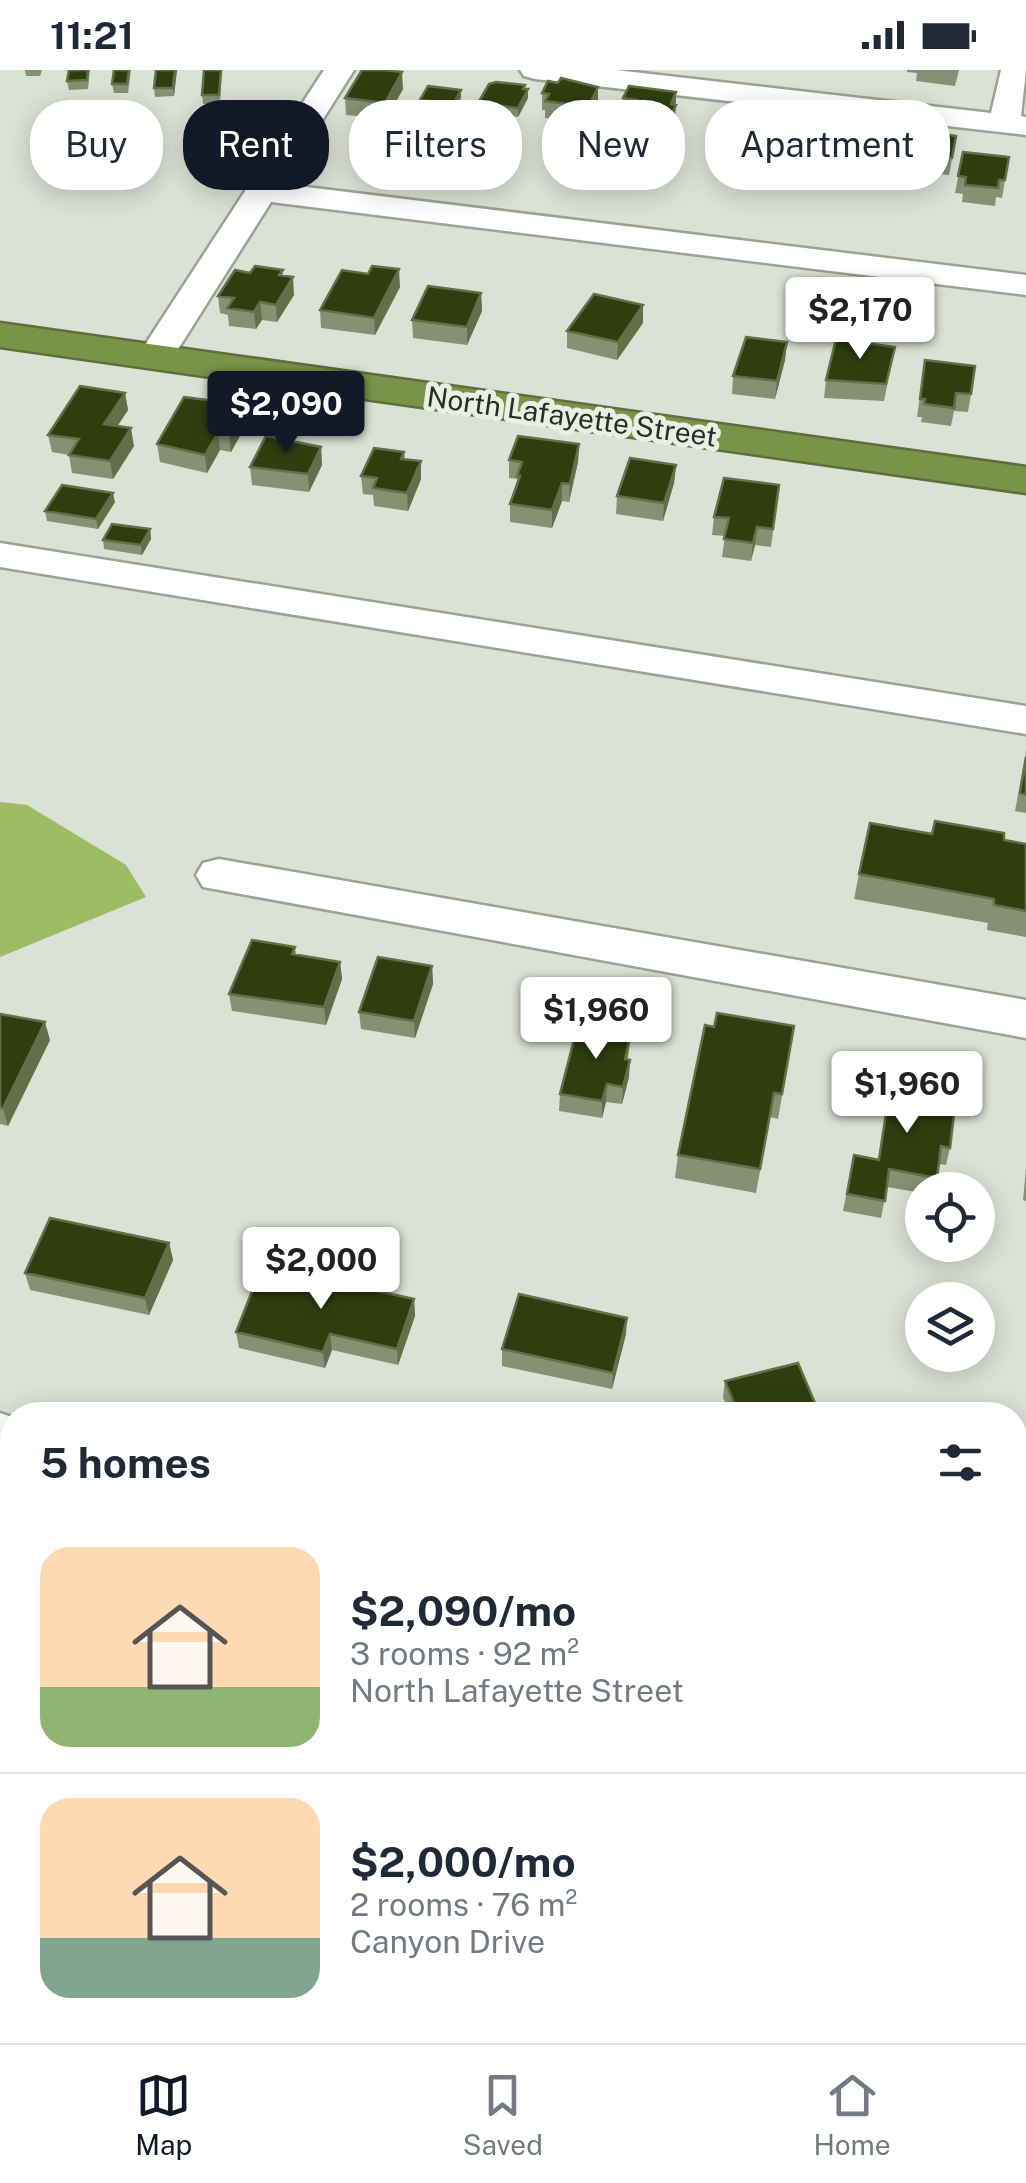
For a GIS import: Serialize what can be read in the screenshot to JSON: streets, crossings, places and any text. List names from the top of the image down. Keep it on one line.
{"streets":{"highway":["North Lafayette Street"]},"page":{"status":"11:21","chip":["Buy","Rent","Filters","New","Apartment"],"price":["$2,170","$2,090","$1,960","$1,960","$2,000"],"heading":"5 homes","list":[{"name":"$2,090/mo","note":"3 rooms · 92 m² · North Lafayette Street"},{"name":"$2,000/mo","note":"2 rooms · 76 m² · Canyon Drive"}],"tabs":["Map","Saved","Home"]}}
